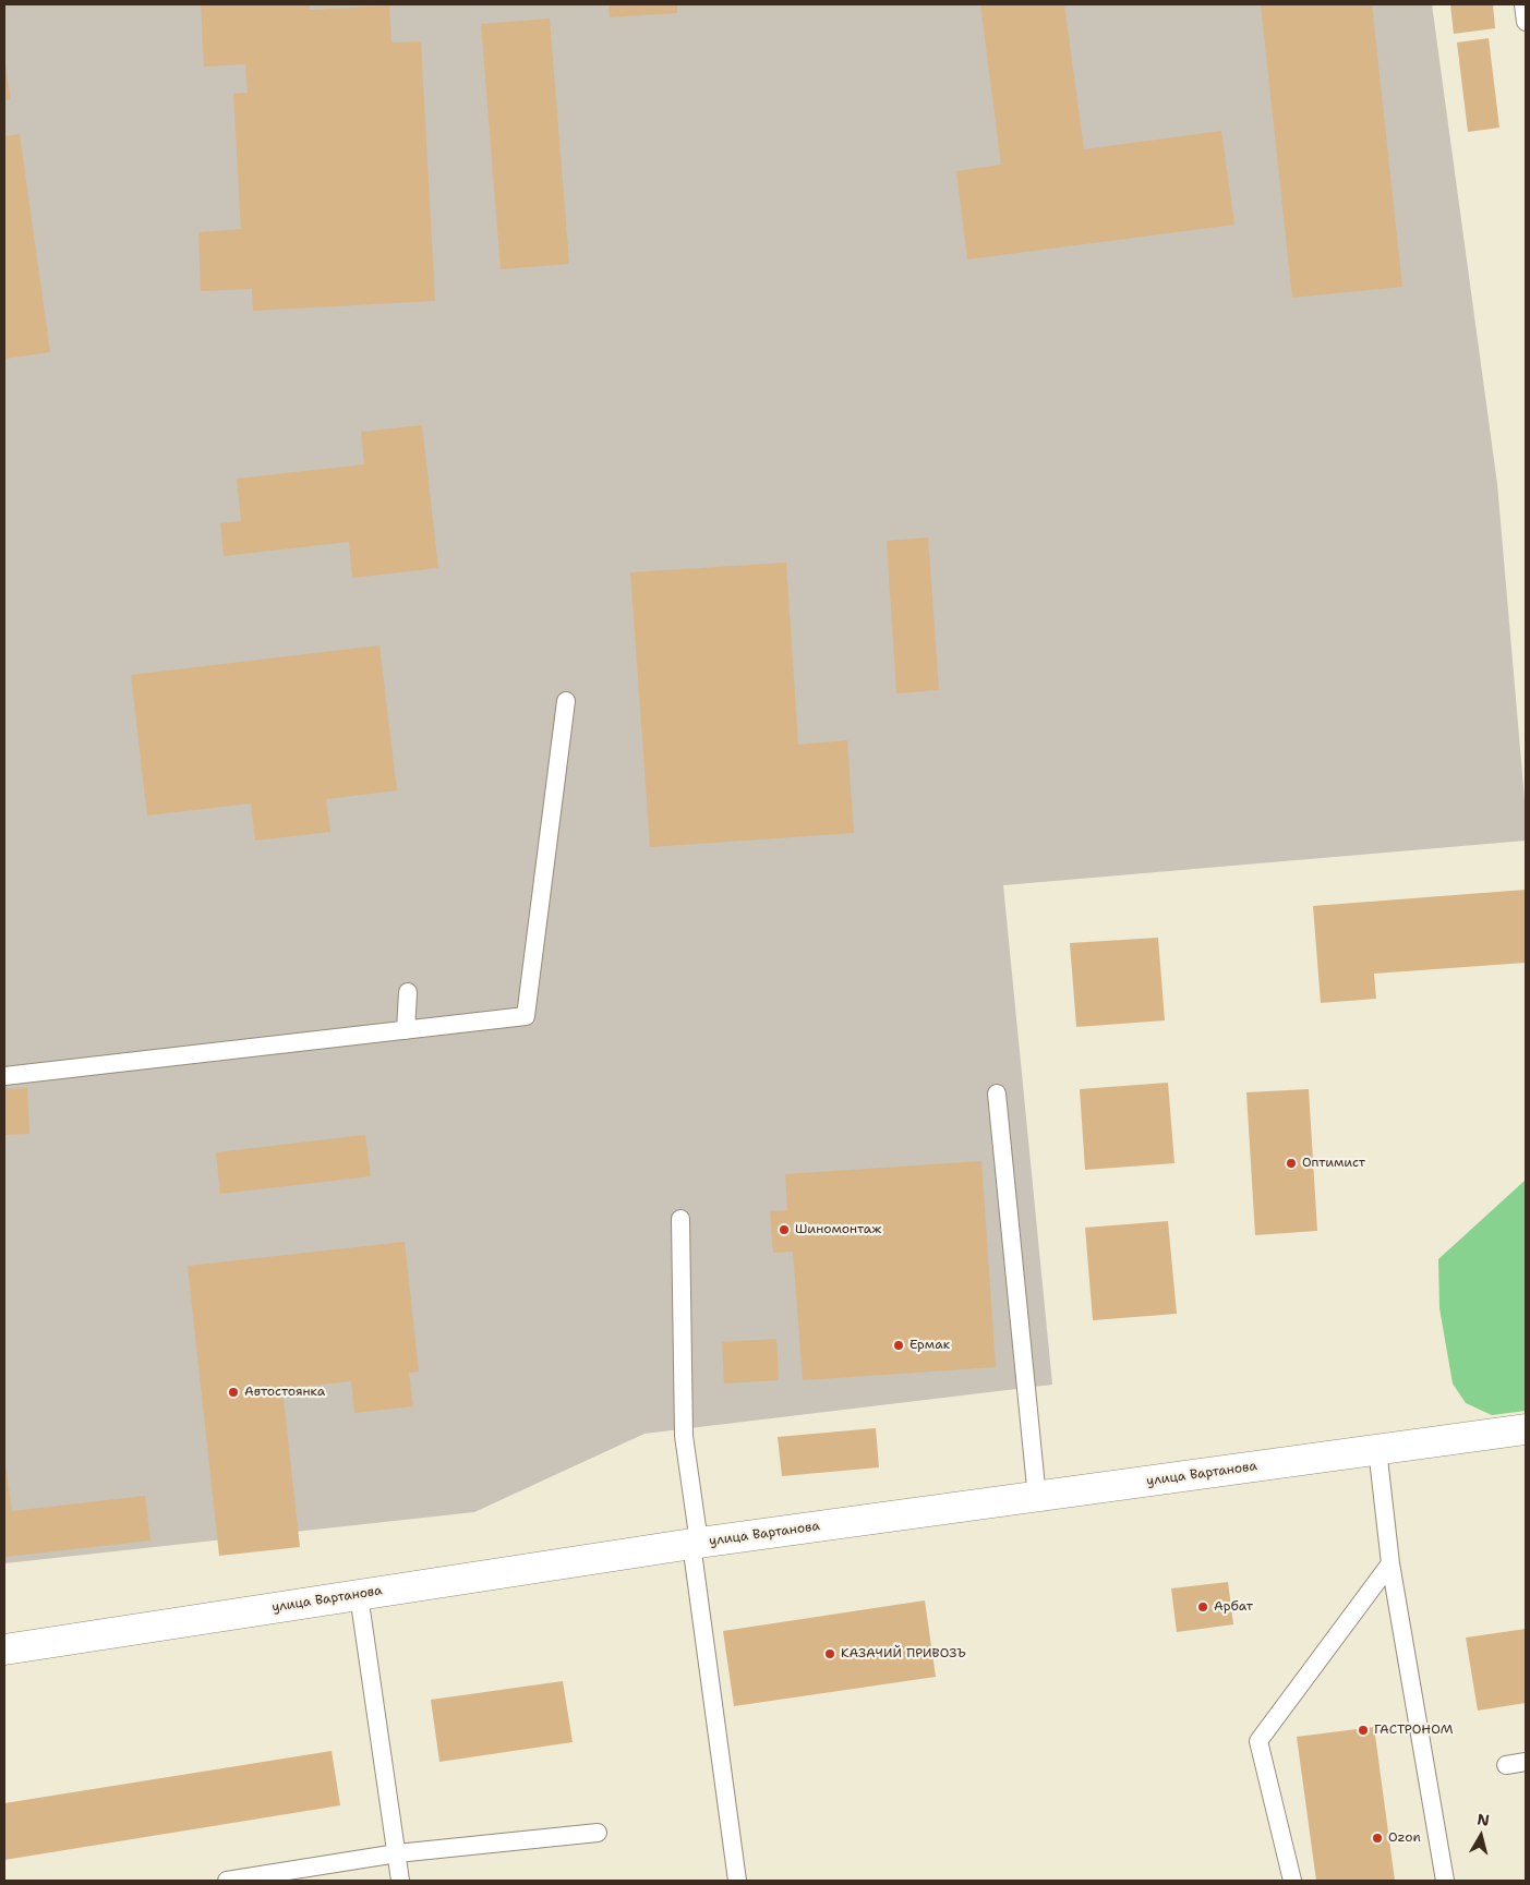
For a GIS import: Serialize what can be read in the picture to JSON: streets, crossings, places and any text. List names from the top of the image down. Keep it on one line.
{"streets":{"street":["улица Вартанова"]},"places":["Оптимист","Шиномонтаж","Ермак","Автостоянка","Арбат","КАЗАЧИЙ ПРИВОЗЪ","ГАСТРОНОМ","Ozon"],"north":"top"}
